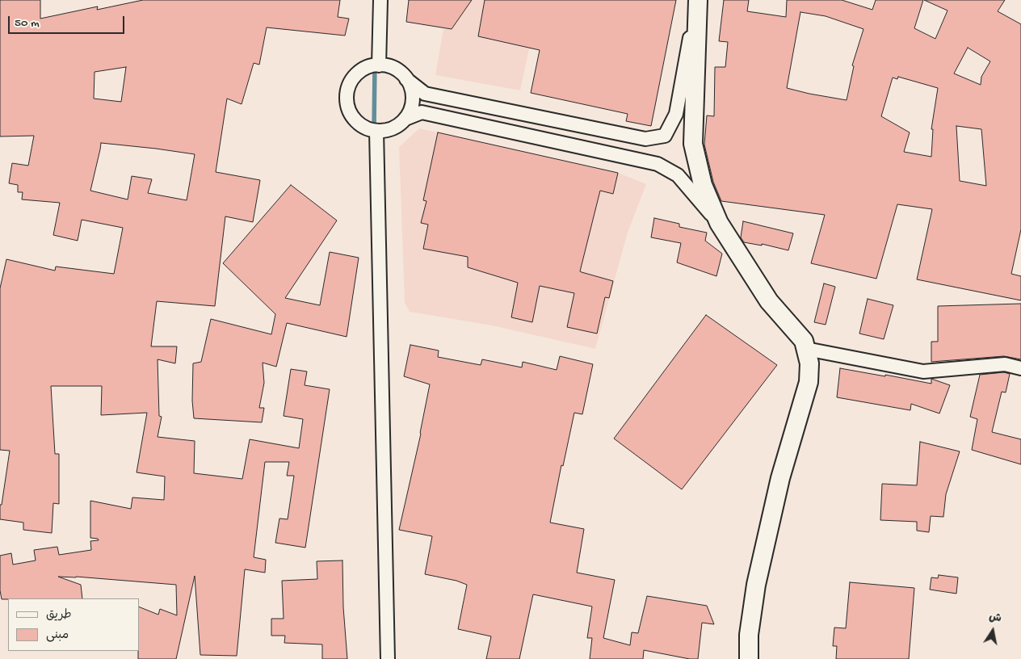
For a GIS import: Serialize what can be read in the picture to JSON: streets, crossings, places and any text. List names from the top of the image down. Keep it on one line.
{"legend":["طريق","مبنى"],"scale_bar":"50 m","north":"top"}
